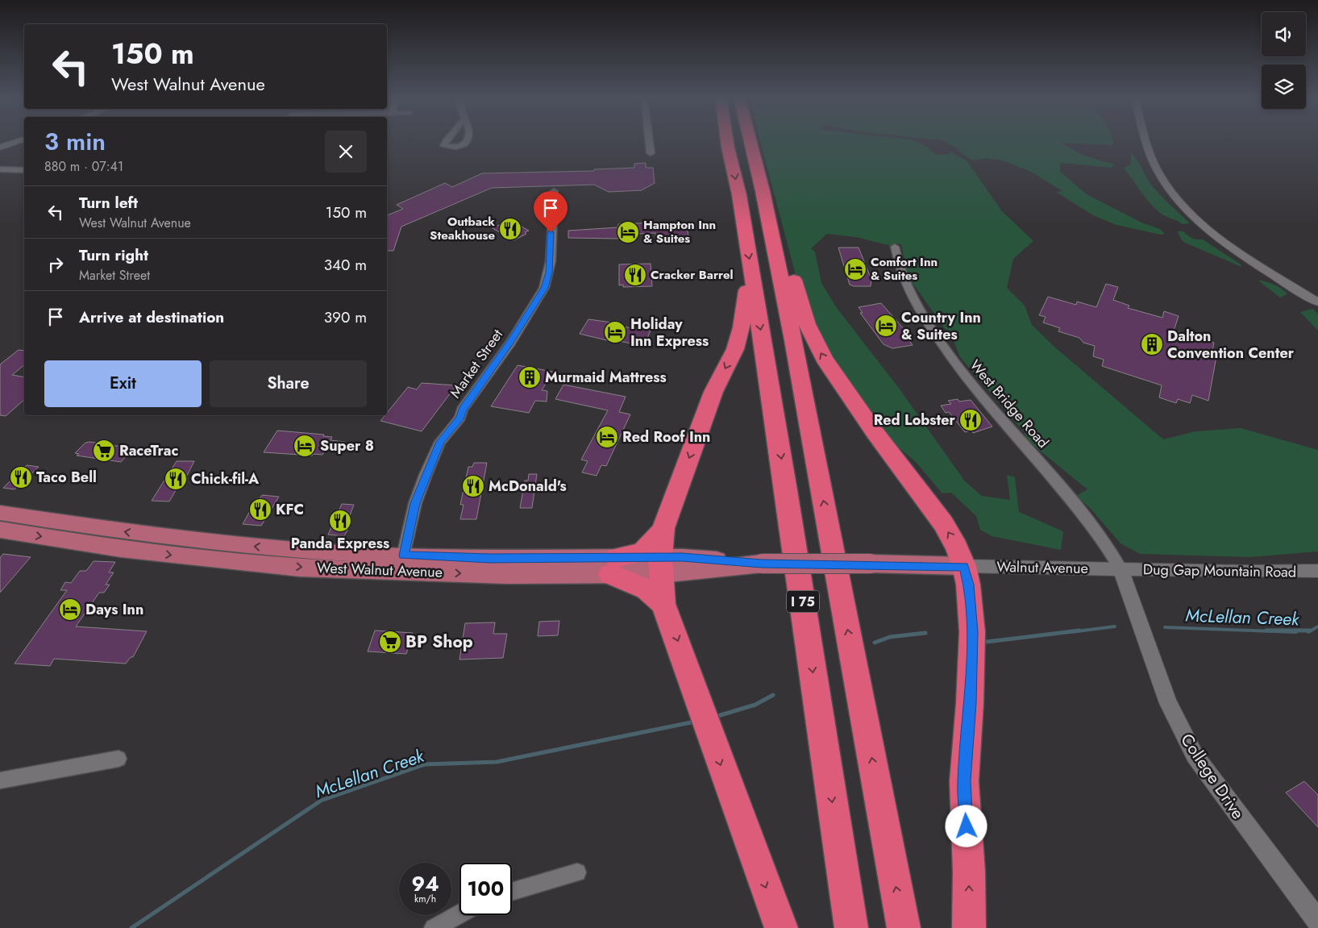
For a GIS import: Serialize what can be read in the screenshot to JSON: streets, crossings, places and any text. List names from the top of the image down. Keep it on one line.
{"streets":{"highway":["I 75"],"main road":["West Walnut Avenue"],"street":["Market Street","West Bridge Road","Walnut Avenue","Dug Gap Mountain Road","College Drive"]},"crossings":[["Market Street","West Walnut Avenue"],["West Bridge Road","Walnut Avenue"],["West Bridge Road","Dug Gap Mountain Road"],["West Bridge Road","College Drive"],["Walnut Avenue","West Walnut Avenue"],["Walnut Avenue","Dug Gap Mountain Road"],["Walnut Avenue","College Drive"],["Dug Gap Mountain Road","College Drive"]],"water":["McLellan Creek"],"places":{"restaurant":["Outback Steakhouse","Cracker Barrel","Red Lobster","Taco Bell","Chick-fil-A","McDonald's","KFC","Panda Express"],"hotel":["Hampton Inn & Suites","Comfort Inn & Suites","Country Inn & Suites","Holiday Inn Express","Red Roof Inn","Super 8","Days Inn"],"building":["Dalton Convention Center","Murmaid Mattress"],"supermarket":["RaceTrac","BP Shop"]},"page":{"turn":["150 m","West Walnut Avenue"],"heading":["3 min","880 m · 07:41"],"list":[{"name":"Turn left","note":"West Walnut Avenue","value":"150 m"},{"name":"Turn right","note":"Market Street","value":"340 m"},{"name":"Arrive at destination","value":"390 m"}],"buttons":["Exit","Share"],"speed":"94 km/h","limit":"100"}}
